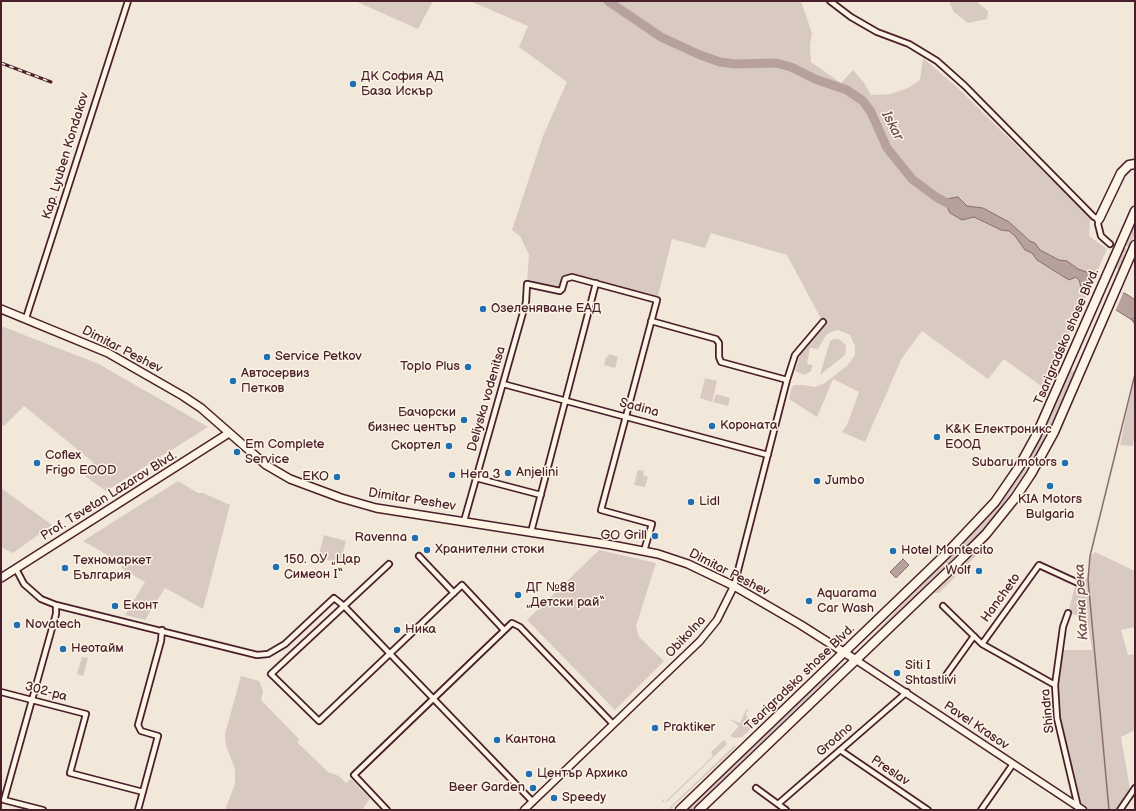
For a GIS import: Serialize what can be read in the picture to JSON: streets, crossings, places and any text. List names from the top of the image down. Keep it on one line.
{"streets":{"highway":["Tsarigradsko shose Blvd."],"main road":["Dimitar Peshev","Prof. Tsvetan Lazarov Blvd."],"street":["Kap. Lyuben Kondakov","Deliyska vodenitsa","Sadina","Hancheto","Obikolna","302-ра","Shindra","Pavel Krasov","Grodno","Preslav"]},"crossings":[["Kap. Lyuben Kondakov","Dimitar Peshev"],["Tsarigradsko shose Blvd.","Dimitar Peshev"],["Tsarigradsko shose Blvd.","Pavel Krasov"],["Dimitar Peshev","Deliyska vodenitsa"],["Dimitar Peshev","Prof. Tsvetan Lazarov Blvd."],["Dimitar Peshev","Obikolna"],["Dimitar Peshev","Pavel Krasov"],["Deliyska vodenitsa","Sadina"],["Sadina","Obikolna"],["Shindra","Pavel Krasov"],["Pavel Krasov","Grodno"],["Grodno","Preslav"]],"water":["Iskar","Кална река"],"places":["ДК София АД База Искър","Озеленяване ЕАД","Service Petkov","Toplo Plus","Автосервиз Петков","Бачорски бизнес център","Короната","K&K Електроникс ЕООД","Скортел","Em Complete Service","Coflex Frigo EOOD","Subaru motors","Anjelini","Hera 3","EKO","Jumbo","KIA Motors Bulgaria","Lidl","GO Grill","Ravenna","Хранителни стоки","Hotel Montecito","150. ОУ „Цар Симеон I“","Техномаркет България","Wolf","ДГ №88 „Детски рай“","Aquarama Car Wash","Еконт","Novatech","Ника","Неотайм","Siti I Shtastlivi","Praktiker","Кантона","Център Архико","Beer Garden","Speedy"]}
